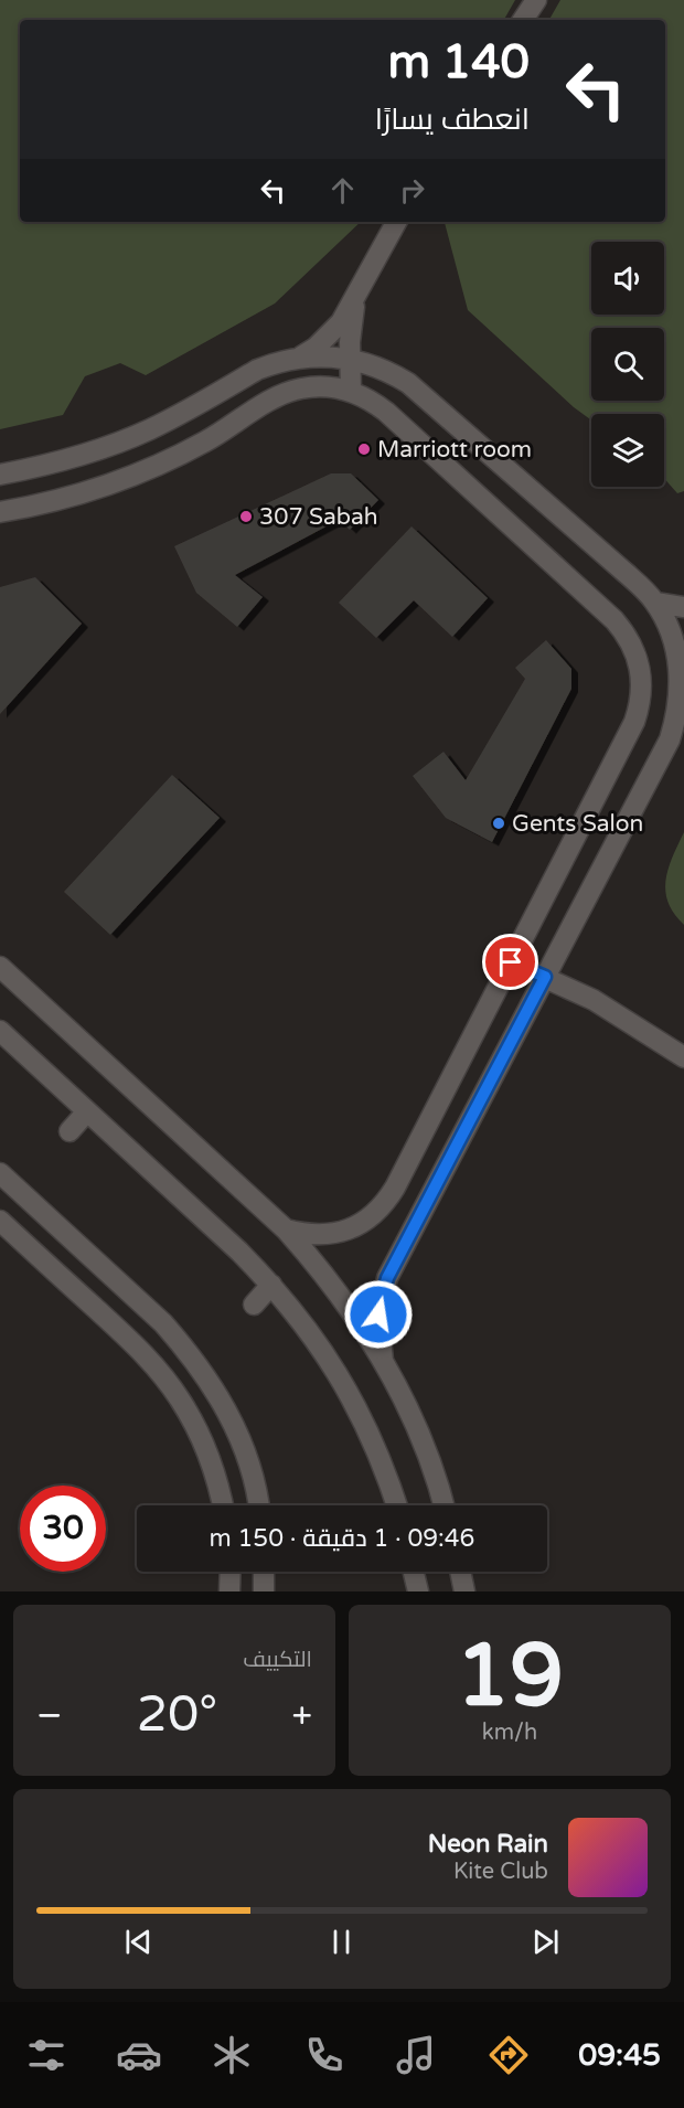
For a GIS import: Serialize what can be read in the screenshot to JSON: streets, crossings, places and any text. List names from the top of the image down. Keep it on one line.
{"places":["Marriott room","307 Sabah","Gents Salon"],"page":{"turn":["140 m","انعطف يسارًا"],"limit":"30","trip":"09:46 · 1 دقيقة · 150 m","tile":[["19","km/h"],"التكييف"],"heat":["−","20°","+"],"song":["Neon Rain","Kite Club"],"tabs":"09:45"}}
